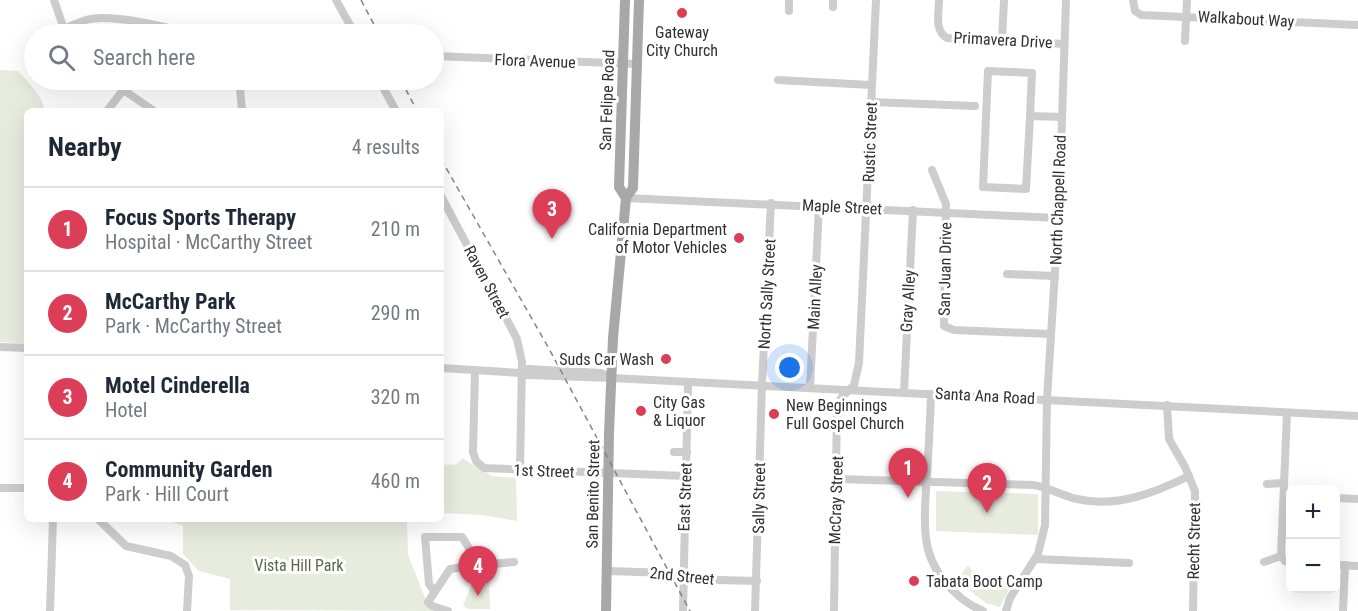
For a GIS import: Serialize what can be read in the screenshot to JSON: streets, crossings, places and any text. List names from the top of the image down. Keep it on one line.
{"streets":{"main road":["San Felipe Road","San Benito Street"],"street":["Walkabout Way","Primavera Drive","Flora Avenue","Rustic Street","North Chappell Road","Maple Street","San Juan Drive","Raven Street","North Sally Street","Main Alley","Gray Alley","Santa Ana Road","1st Street","East Street","Sally Street","McCray Street","Recht Street","2nd Street"]},"crossings":[["Primavera Drive","North Chappell Road"],["Flora Avenue","San Felipe Road"],["San Felipe Road","Maple Street"],["San Felipe Road","Santa Ana Road"],["San Felipe Road","San Benito Street"],["Rustic Street","Maple Street"],["Rustic Street","Santa Ana Road"],["Rustic Street","McCray Street"],["North Chappell Road","Maple Street"],["North Chappell Road","San Juan Drive"],["North Chappell Road","Santa Ana Road"],["Maple Street","San Juan Drive"],["Maple Street","North Sally Street"],["Maple Street","Main Alley"],["Maple Street","Gray Alley"],["Raven Street","Santa Ana Road"],["Raven Street","1st Street"],["North Sally Street","Santa Ana Road"],["North Sally Street","Sally Street"],["Main Alley","Santa Ana Road"],["Gray Alley","Santa Ana Road"],["Santa Ana Road","1st Street"],["Santa Ana Road","San Benito Street"],["Santa Ana Road","East Street"],["Santa Ana Road","Sally Street"],["Santa Ana Road","McCray Street"],["Santa Ana Road","Recht Street"],["1st Street","San Benito Street"],["1st Street","East Street"],["San Benito Street","2nd Street"],["East Street","2nd Street"],["Sally Street","2nd Street"]],"parks":["Vista Hill Park"],"places":["Gateway City Church","California Department of Motor Vehicles","Suds Car Wash","City Gas & Liquor","New Beginnings Full Gospel Church","Tabata Boot Camp"],"page":{"search":"Search here","heading":["Nearby","4 results"],"list":[{"mark":"1","name":"Focus Sports Therapy","note":"Hospital · McCarthy Street","value":"210 m"},{"mark":"2","name":"McCarthy Park","note":"Park · McCarthy Street","value":"290 m"},{"mark":"3","name":"Motel Cinderella","note":"Hotel","value":"320 m"},{"mark":"4","name":"Community Garden","note":"Park · Hill Court","value":"460 m"}],"pins":["3","1","2","4"],"map_buttons":["+","−"]}}
